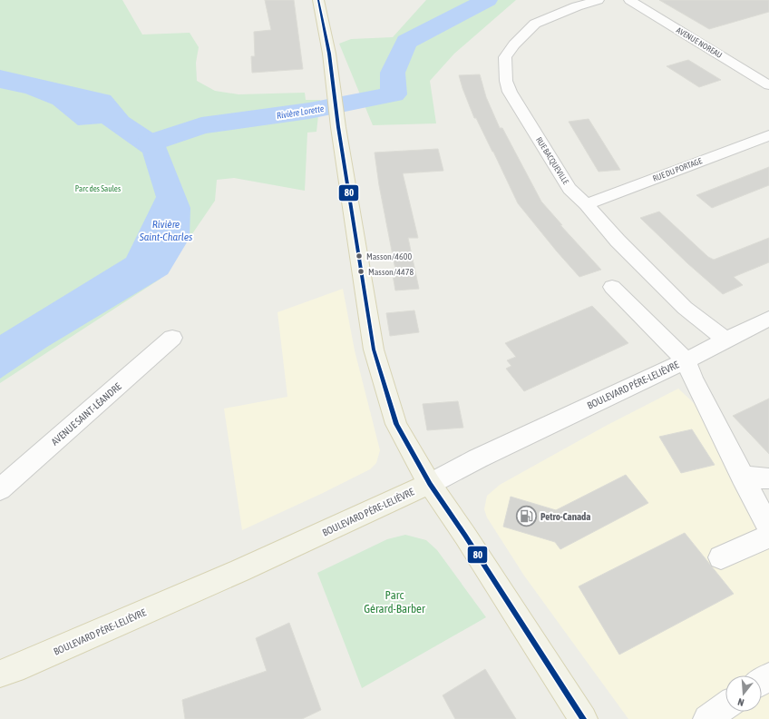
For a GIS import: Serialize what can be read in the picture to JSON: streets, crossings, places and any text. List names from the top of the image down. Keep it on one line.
{"streets":{"main road":["BOULEVARD PÈRE-LELIÈVRE"],"street":["AVENUE NOREAU","RUE BACQUEVILLE","RUE DU PORTAGE","AVENUE SAINT-LÉANDRE"]},"crossings":[["RUE BACQUEVILLE","RUE DU PORTAGE"],["RUE BACQUEVILLE","BOULEVARD PÈRE-LELIÈVRE"]],"water":["Rivière Lorette","Rivière Saint-Charles"],"parks":["Parc des Saules","Parc Gérard-Barber"],"places":{"other":["Masson/4600","Masson/4478"],"fuel station":["Petro-Canada"]},"lines":["transit line 80"],"north":"bottom"}
